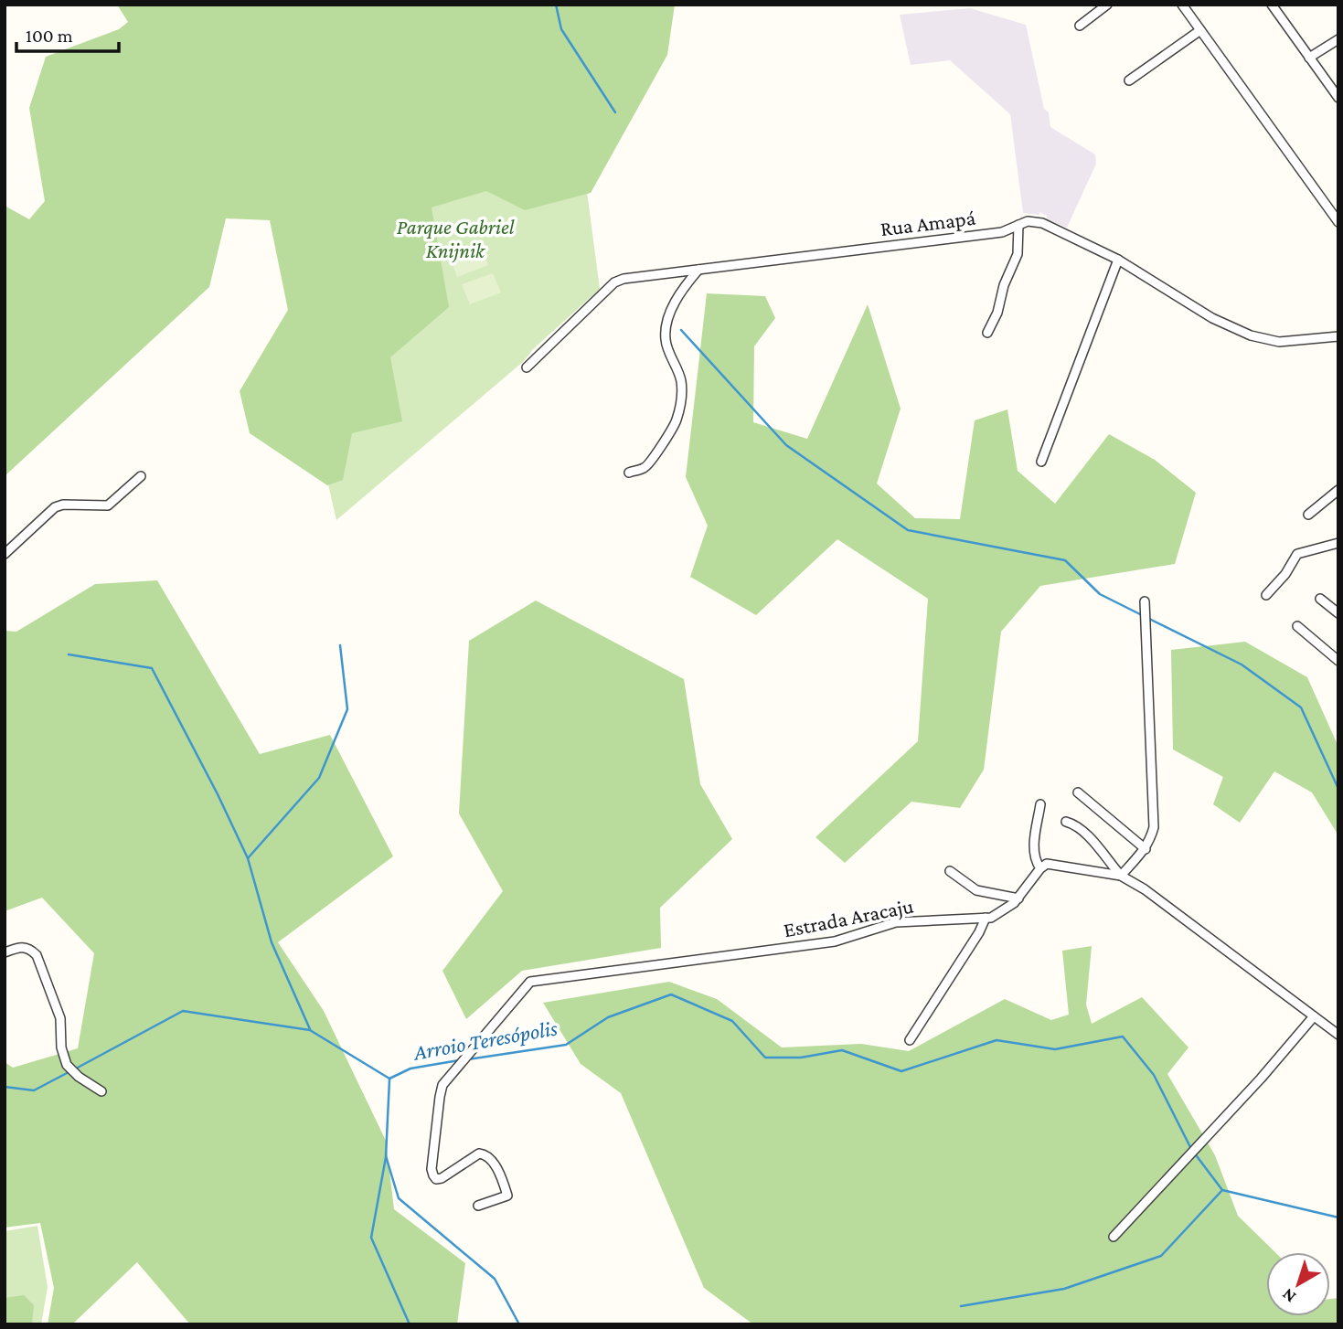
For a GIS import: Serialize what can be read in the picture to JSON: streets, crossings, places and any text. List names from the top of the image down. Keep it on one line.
{"streets":{"street":["Rua Amapá","Estrada Aracaju"]},"water":["Arroio Teresópolis"],"parks":["Parque Gabriel Knijnik"],"scale_bar":"100 m","north":"bottom left"}
